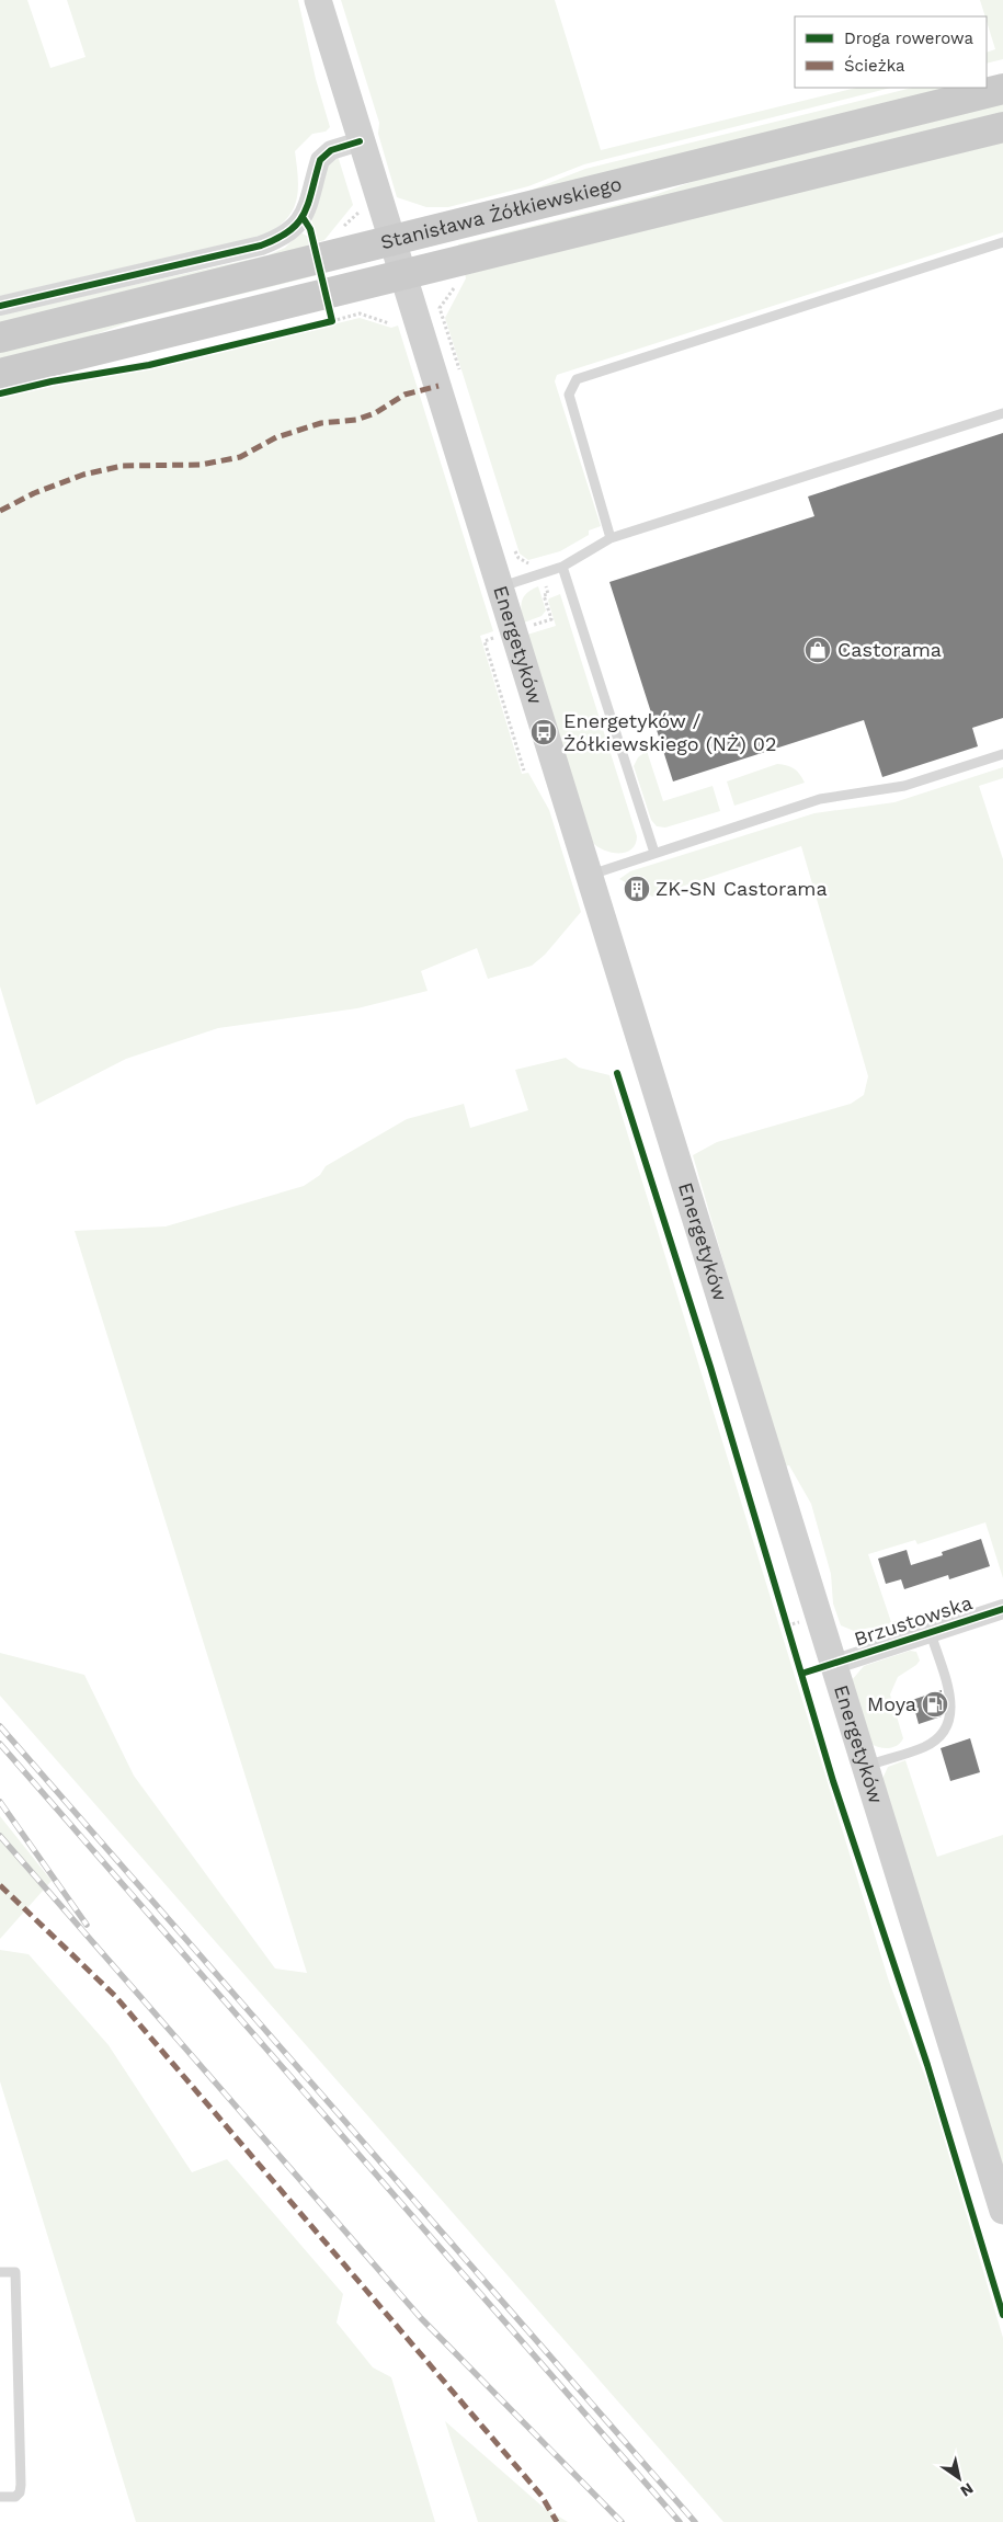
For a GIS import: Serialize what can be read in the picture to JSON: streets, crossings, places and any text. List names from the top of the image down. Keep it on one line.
{"streets":{"main road":["Stanisława Żółkiewskiego","Energetyków"],"street":["Brzustowska"]},"crossings":[["Stanisława Żółkiewskiego","Energetyków"],["Energetyków","Brzustowska"]],"places":{"shop":["Castorama"],"bus stop":["Energetyków / Żółkiewskiego (NŻ) 02"],"building":["ZK-SN Castorama"],"fuel station":["Moya"]},"legend":["Droga rowerowa","Ścieżka"],"north":"bottom right"}
